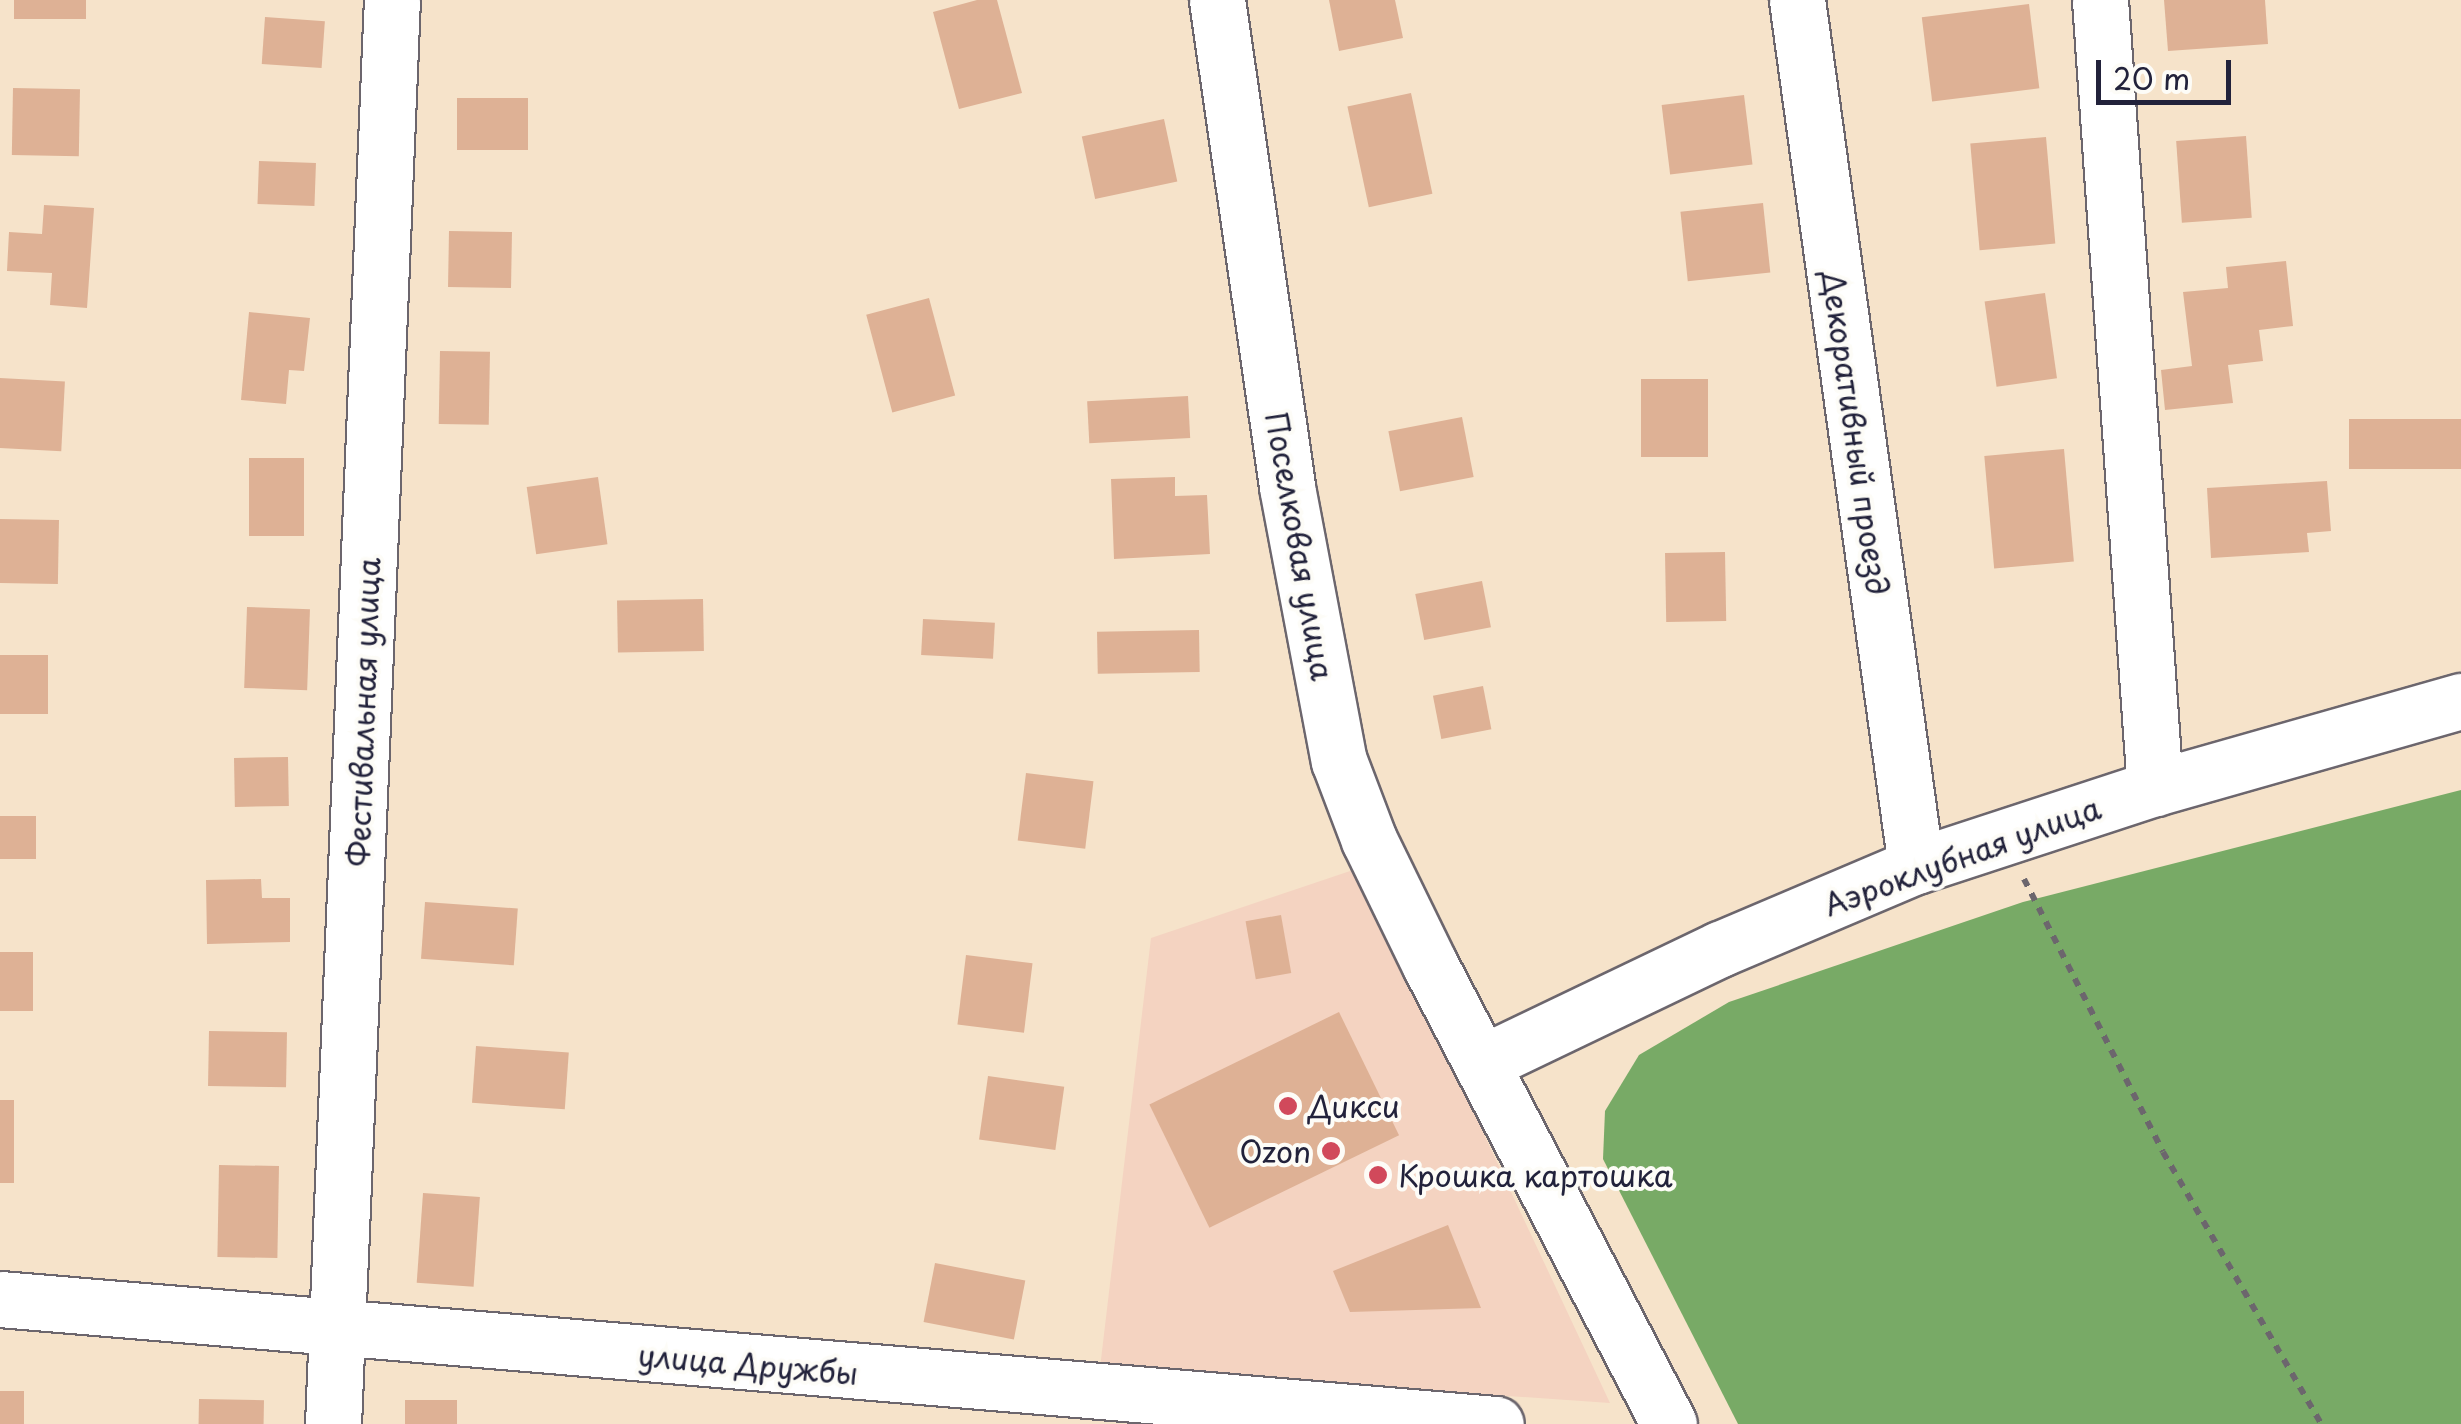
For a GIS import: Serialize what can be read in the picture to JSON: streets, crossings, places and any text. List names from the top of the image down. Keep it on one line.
{"streets":{"street":["Декоративный проезд","Поселковая улица","Фестивальная улица","Аэроклубная улица","улица Дружбы"]},"crossings":[["Декоративный проезд","Аэроклубная улица"],["Поселковая улица","Аэроклубная улица"],["Фестивальная улица","улица Дружбы"]],"places":["Дикси","Ozon","Крошка картошка"],"scale_bar":"20 m"}
